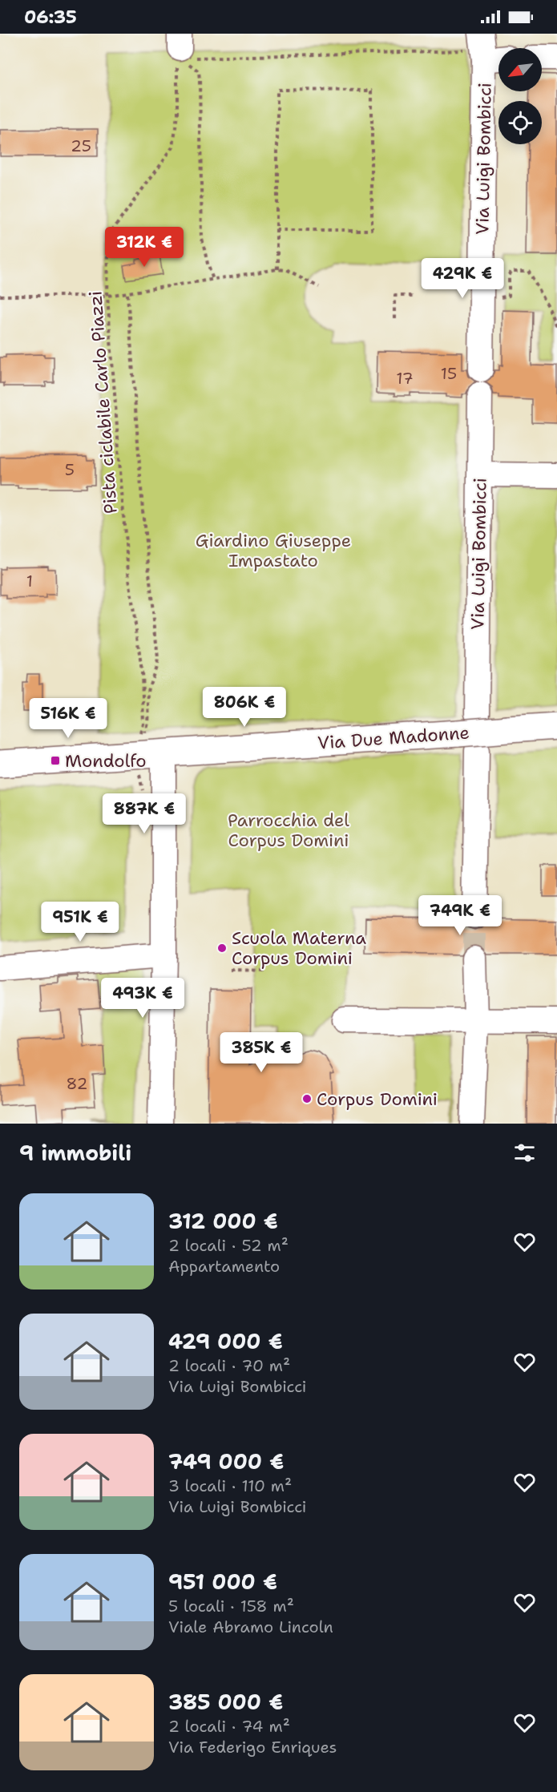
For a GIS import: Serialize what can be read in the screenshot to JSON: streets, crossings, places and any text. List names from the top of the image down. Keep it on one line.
{"streets":{"main road":["Via Due Madonne"],"street":["Via Luigi Bombicci"],"path":["Pista ciclabile Carlo Piazzi"]},"parks":["Giardino Giuseppe Impastato","Parrocchia del Corpus Domini"],"places":{"transit":["Mondolfo"],"other":["Scuola Materna Corpus Domini","Corpus Domini"]},"house_numbers":["25","15","17","5","1","82"],"north":"bottom left","page":{"status":"06:35","price":["312K €","429K €","806K €","516K €","887K €","749K €","951K €","493K €","385K €"],"heading":"9 immobili","list":[{"name":"312 000 €","note":"2 locali · 52 m² · Appartamento"},{"name":"429 000 €","note":"2 locali · 70 m² · Via Luigi Bombicci"},{"name":"749 000 €","note":"3 locali · 110 m² · Via Luigi Bombicci"},{"name":"951 000 €","note":"5 locali · 158 m² · Viale Abramo Lincoln"},{"name":"385 000 €","note":"2 locali · 74 m² · Via Federigo Enriques"}]}}
